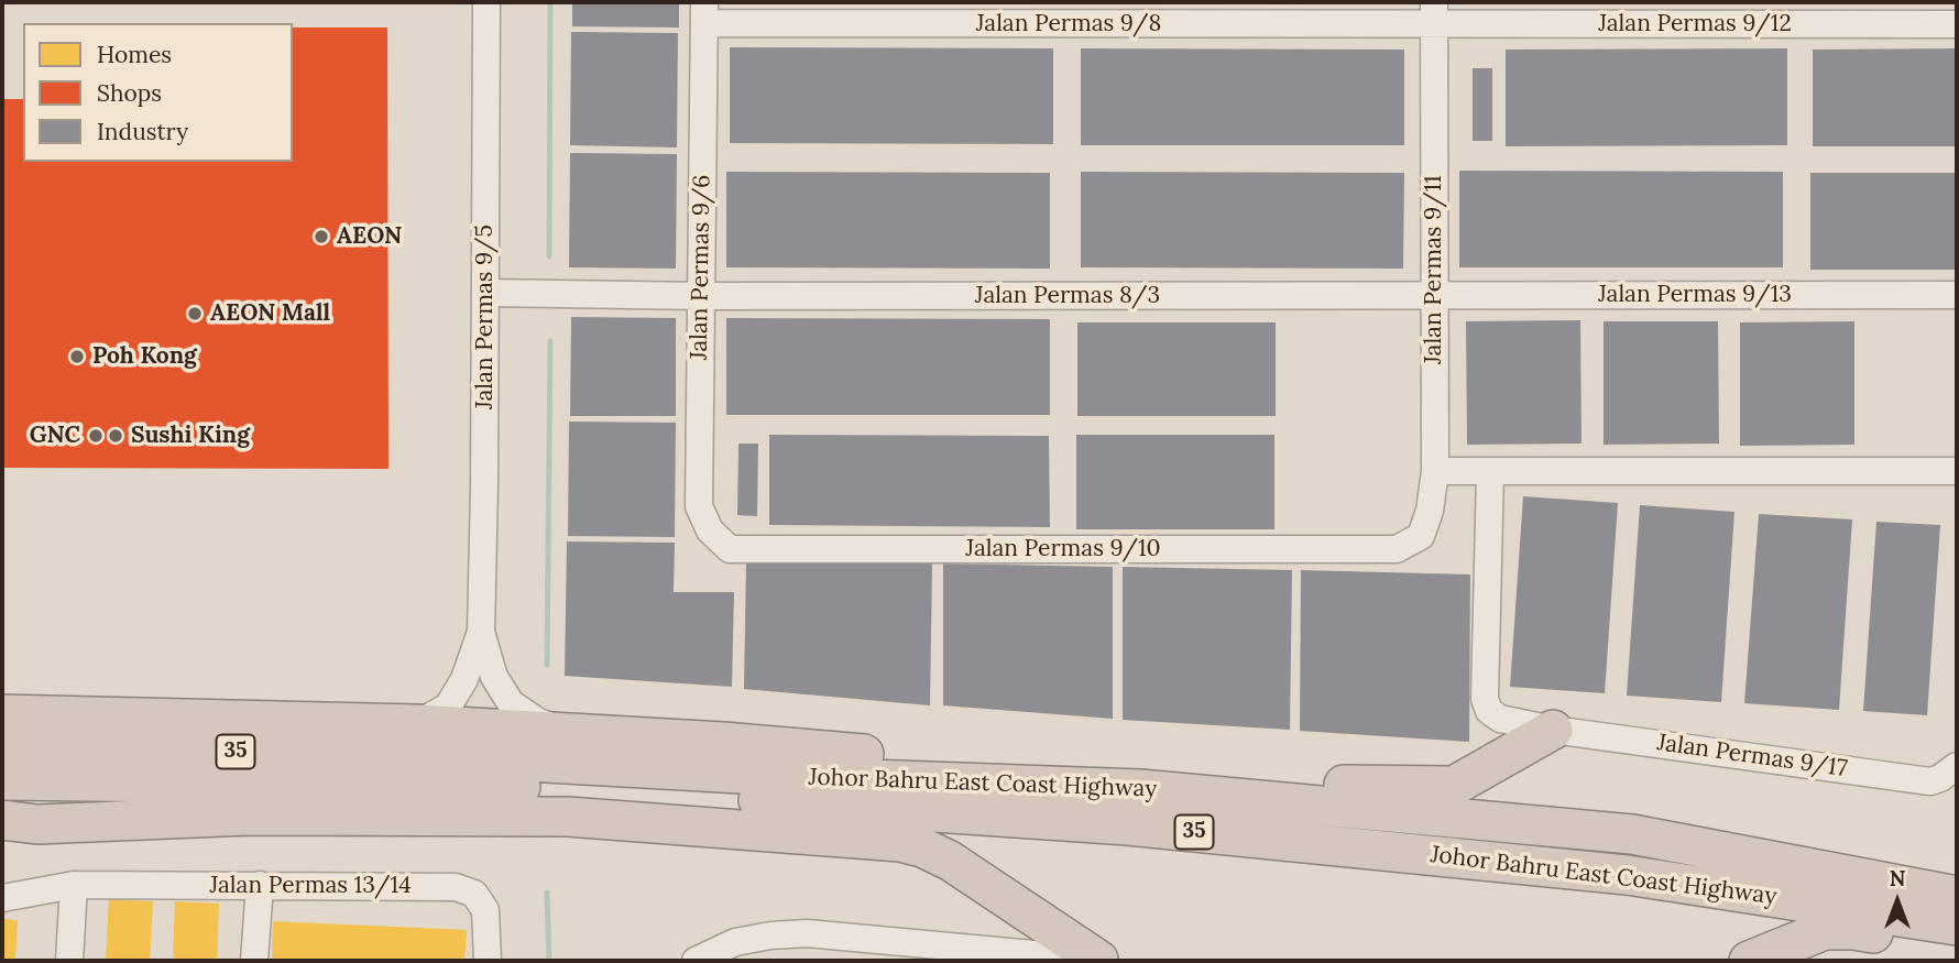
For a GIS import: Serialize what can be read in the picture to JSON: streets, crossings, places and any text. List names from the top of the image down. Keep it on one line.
{"streets":{"highway":["35","Johor Bahru East Coast Highway"],"street":["Jalan Permas 9/8","Jalan Permas 9/12","Jalan Permas 9/6","Jalan Permas 9/11","Jalan Permas 9/13","Jalan Permas 8/3","Jalan Permas 9/5","Jalan Permas 9/10","Jalan Permas 9/17","Jalan Permas 13/14"]},"crossings":[["Jalan Permas 9/8","Jalan Permas 9/12"],["Jalan Permas 9/8","Jalan Permas 9/6"],["Jalan Permas 9/8","Jalan Permas 9/11"],["Jalan Permas 9/12","Jalan Permas 9/11"],["Jalan Permas 9/6","Jalan Permas 8/3"],["Jalan Permas 9/6","Jalan Permas 9/10"],["Jalan Permas 9/11","Jalan Permas 9/13"],["Jalan Permas 9/11","Jalan Permas 8/3"],["Jalan Permas 9/11","Jalan Permas 9/10"],["Jalan Permas 9/13","Jalan Permas 8/3"],["Jalan Permas 8/3","Jalan Permas 9/5"]],"places":["AEON","AEON Mall","Poh Kong","GNC","Sushi King"],"legend":["Homes","Shops","Industry"],"north":"top"}
